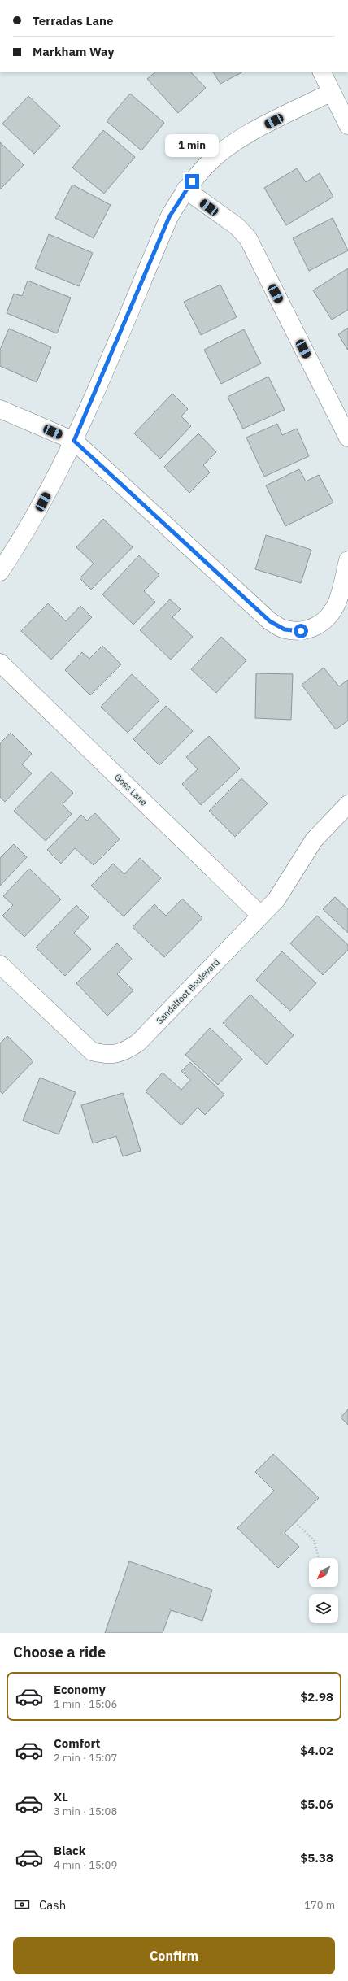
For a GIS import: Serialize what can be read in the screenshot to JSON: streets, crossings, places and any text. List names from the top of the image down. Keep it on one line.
{"streets":{"street":["Goss Lane","Sandalfoot Boulevard"]},"crossings":[["Goss Lane","Sandalfoot Boulevard"]],"north":"bottom left","page":{"banner":["Terradas Lane","Markham Way"],"bubble":"1 min","heading":"Choose a ride","list":[{"name":"Economy","note":"1 min · 15:06","value":"$2.98"},{"name":"Comfort","note":"2 min · 15:07","value":"$4.02"},{"name":"XL","note":"3 min · 15:08","value":"$5.06"},{"name":"Black","note":"4 min · 15:09","value":"$5.38"}],"pay":["Cash","170 m"],"buttons":"Confirm"}}
